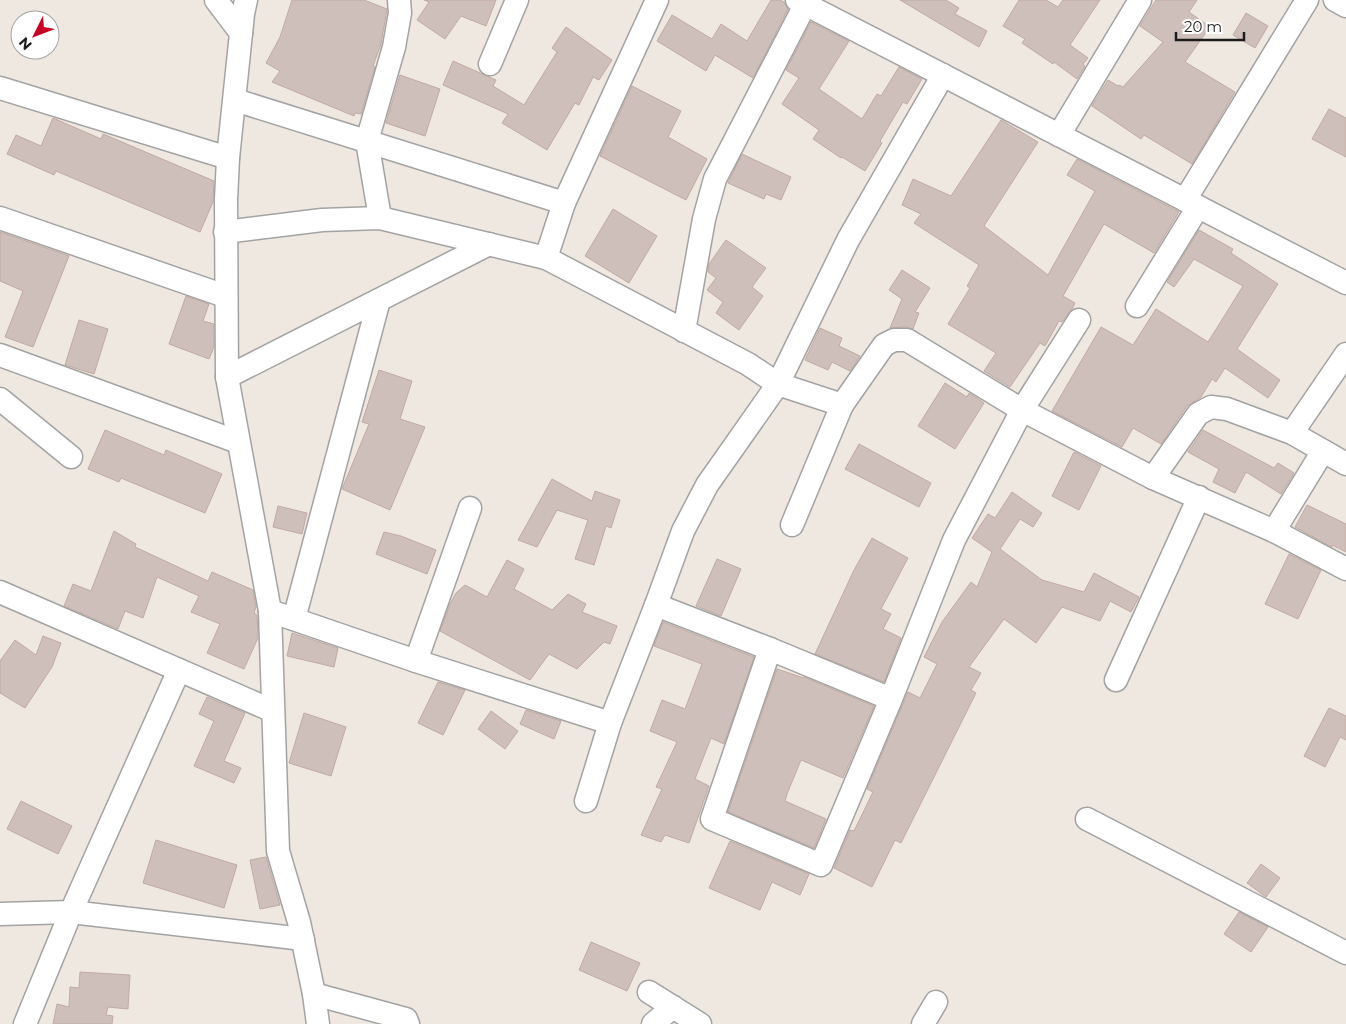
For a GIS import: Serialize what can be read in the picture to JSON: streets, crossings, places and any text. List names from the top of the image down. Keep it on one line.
{"scale_bar":"20 m","north":"bottom left"}
